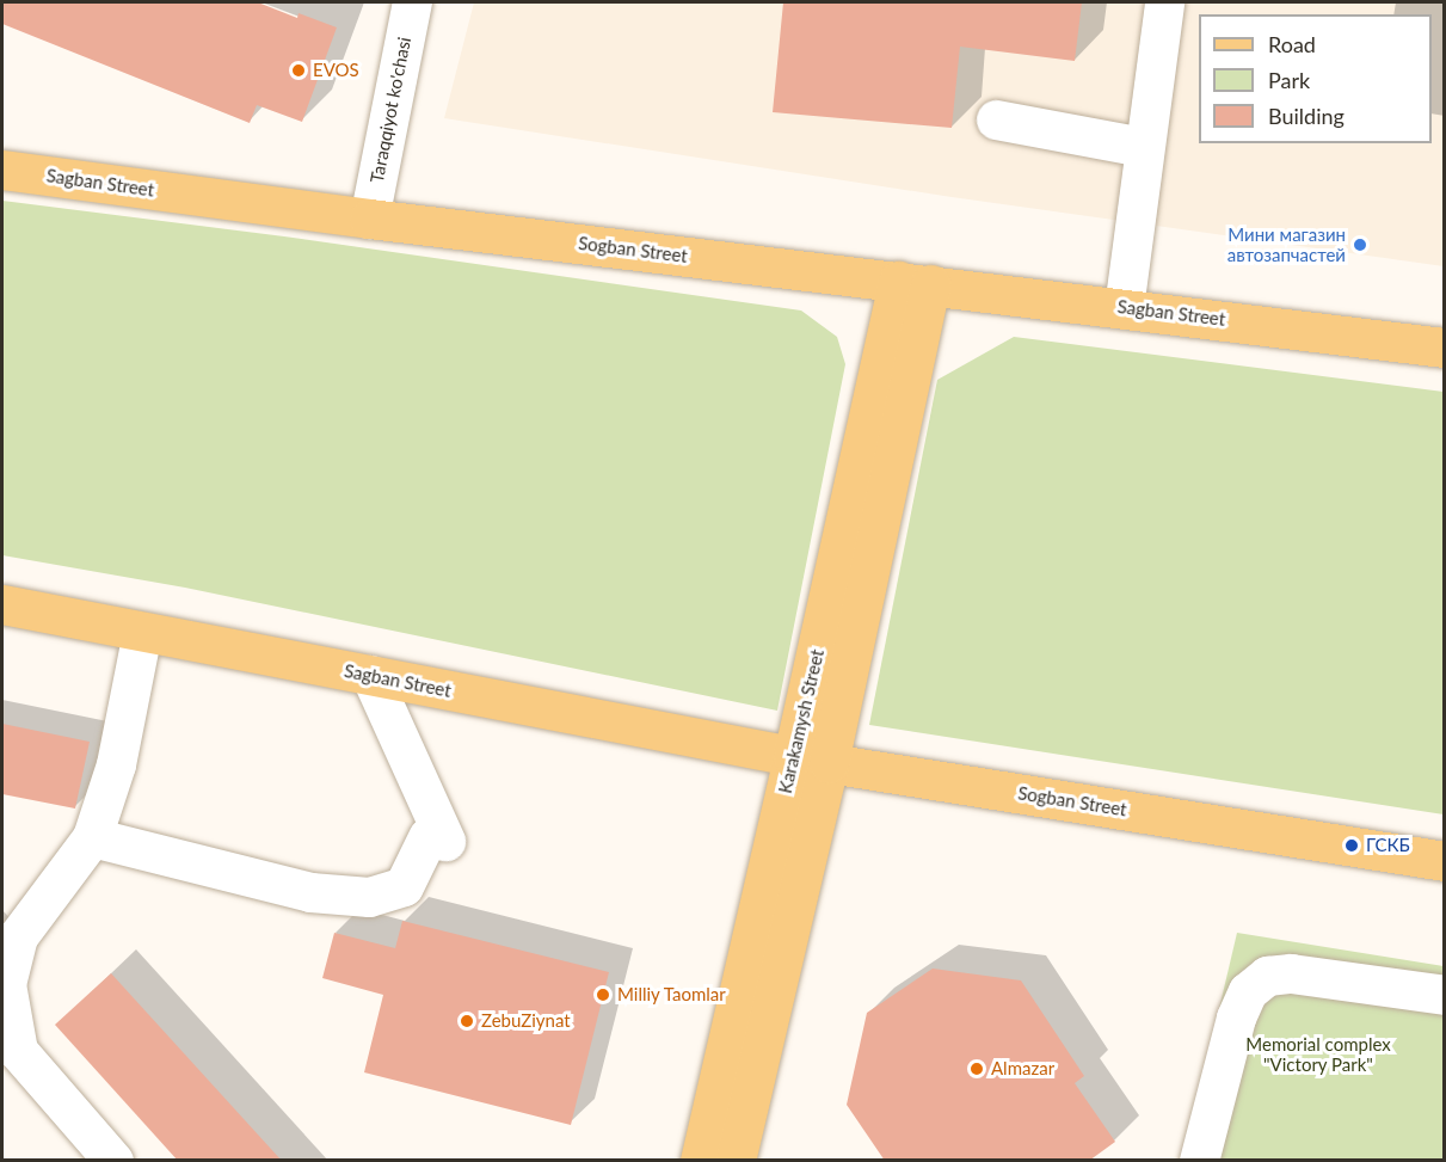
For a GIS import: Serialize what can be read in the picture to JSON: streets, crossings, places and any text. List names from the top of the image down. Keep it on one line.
{"streets":{"main road":["Sagban Street","Sogban Street","Karakamysh Street"],"street":["Taraqqiyot ko'chasi"]},"crossings":[["Taraqqiyot ko'chasi","Sagban Street"],["Taraqqiyot ko'chasi","Sogban Street"],["Sagban Street","Sogban Street"],["Sagban Street","Karakamysh Street"],["Sogban Street","Karakamysh Street"]],"parks":["Memorial complex \"Victory Park\""],"places":["EVOS","Мини магазин автозапчастей","ГСКБ","Milliy Taomlar","ZebuZiynat","Almazar"],"legend":["Road","Park","Building"]}
